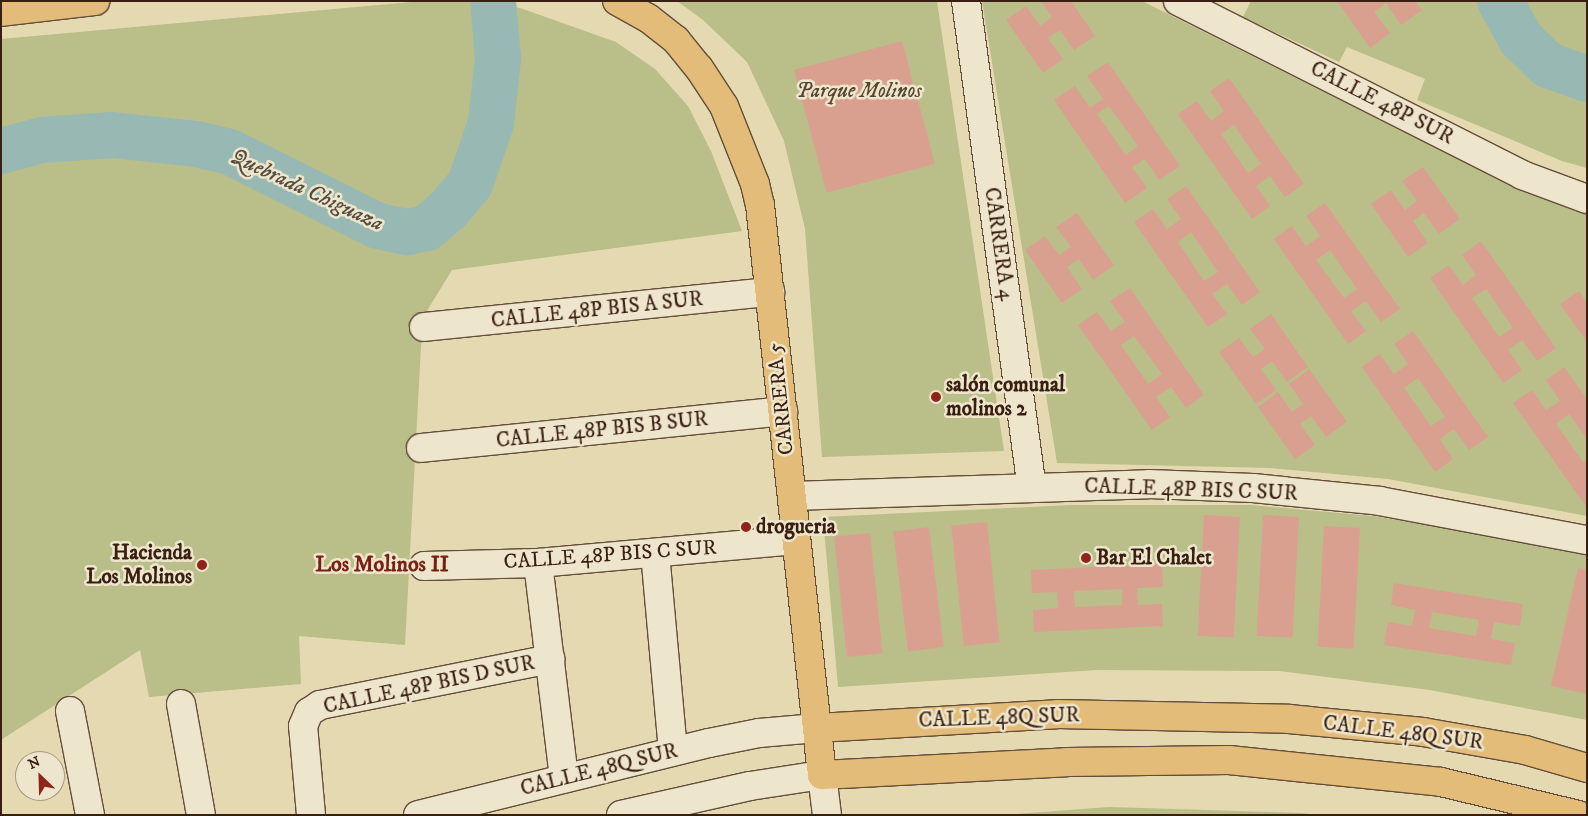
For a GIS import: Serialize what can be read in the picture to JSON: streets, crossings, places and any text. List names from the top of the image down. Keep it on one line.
{"streets":{"main road":["CARRERA 5","CALLE 48Q SUR"],"street":["CALLE 48P SUR","CARRERA 4","CALLE 48P BIS A SUR","CALLE 48P BIS B SUR","CALLE 48P BIS C SUR","CALLE 48P BIS D SUR"]},"crossings":[["CARRERA 4","CALLE 48P BIS C SUR"],["CALLE 48P BIS A SUR","CARRERA 5"],["CARRERA 5","CALLE 48P BIS B SUR"],["CARRERA 5","CALLE 48P BIS C SUR"],["CARRERA 5","CALLE 48Q SUR"]],"districts":["Los Molinos II"],"water":["Quebrada Chiguaza"],"parks":["Parque Molinos"],"places":["salón comunal molinos 2","drogueria","Bar El Chalet","Hacienda Los Molinos"],"north":"top left"}
